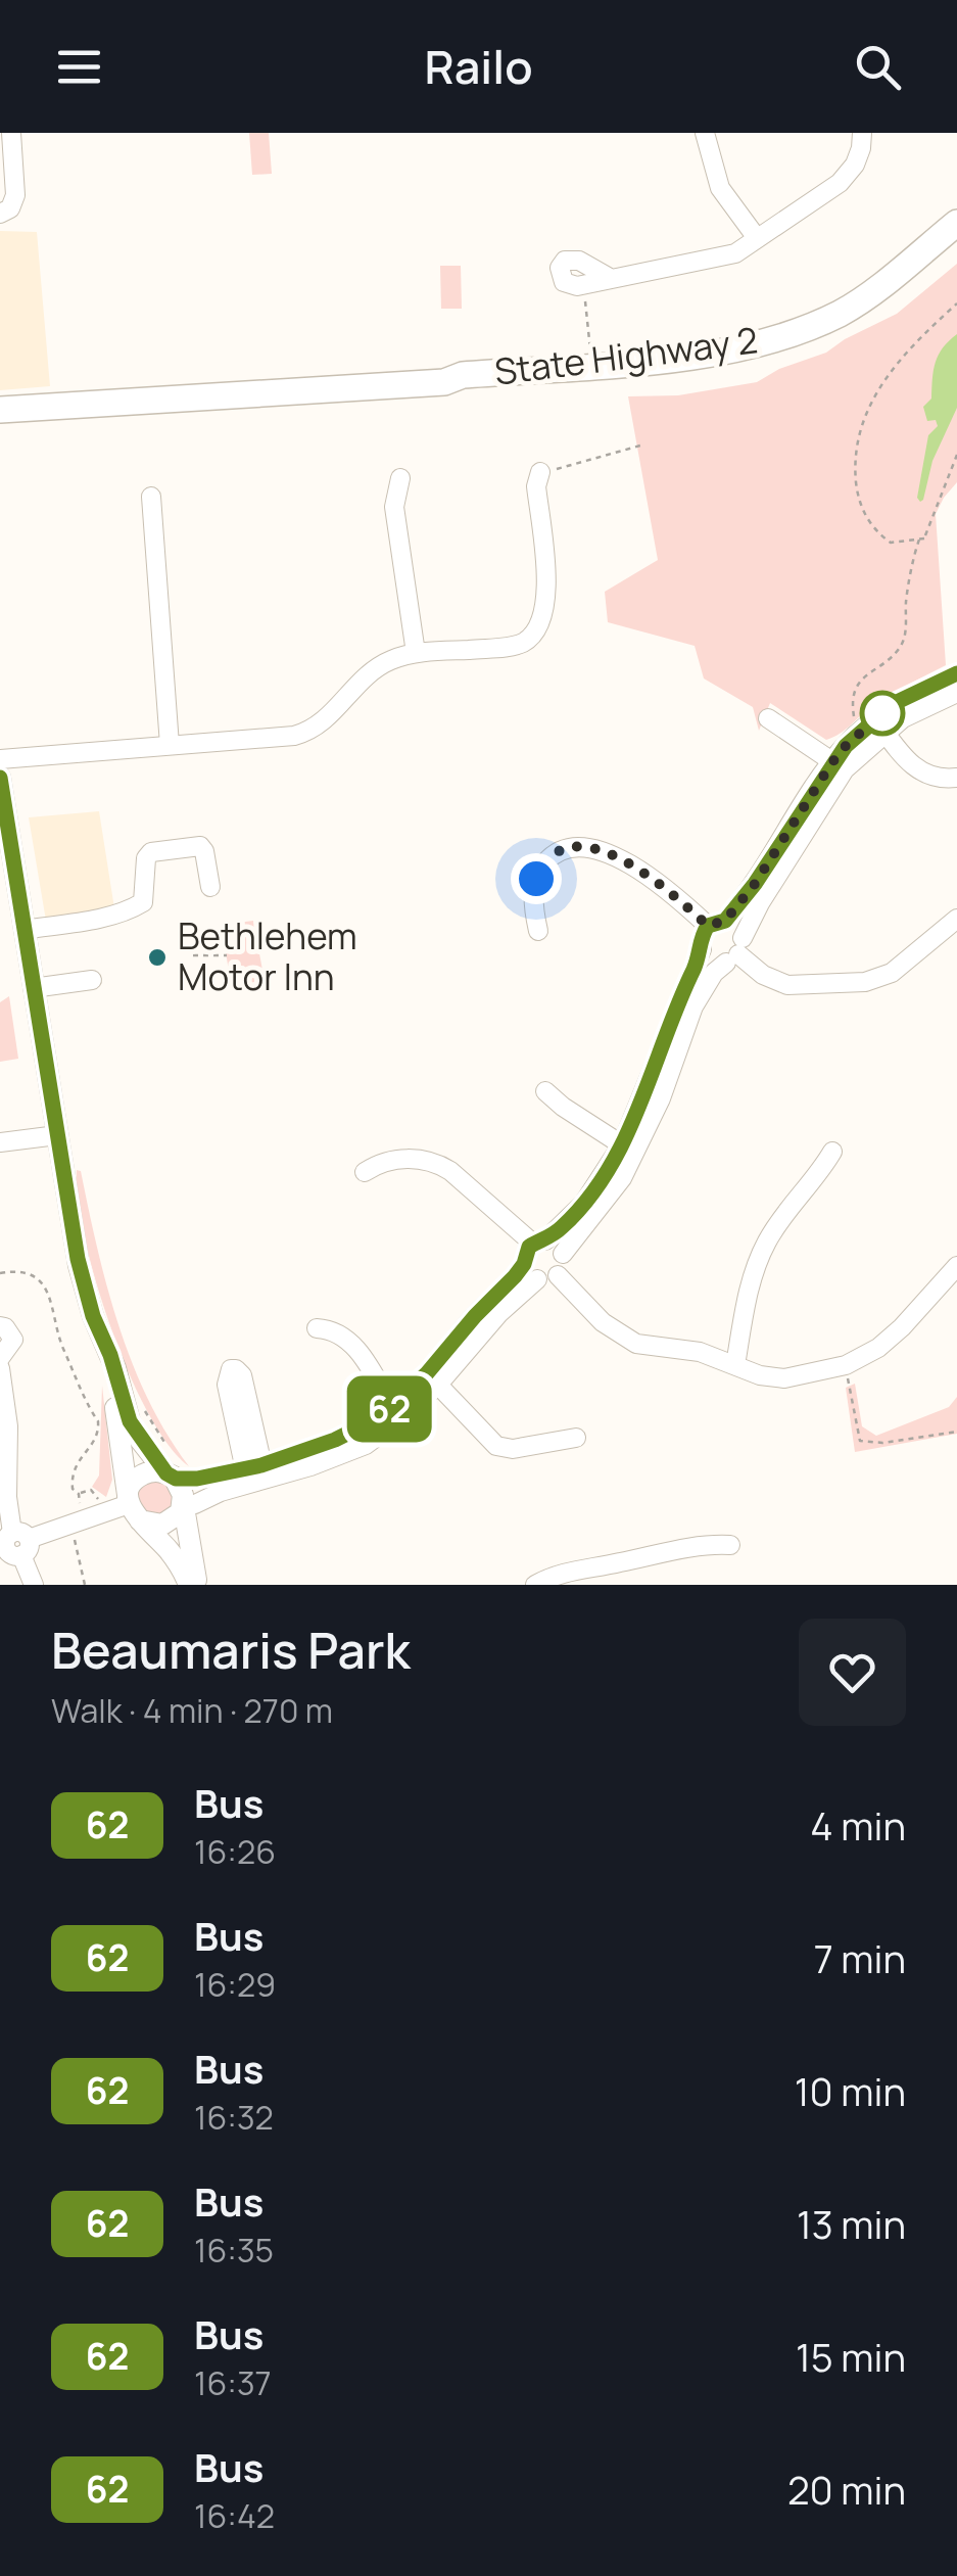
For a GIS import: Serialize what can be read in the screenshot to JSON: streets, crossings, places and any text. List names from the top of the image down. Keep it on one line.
{"streets":{"highway":["State Highway 2"]},"places":["Bethlehem Motor Inn"],"lines":["bus line 62"],"page":{"header":"Railo","on_map":"62","heading":["Beaumaris Park","Walk · 4 min · 270 m"],"list":[{"mark":"62","name":"Bus","note":"16:26","value":"4 min"},{"mark":"62","name":"Bus","note":"16:29","value":"7 min"},{"mark":"62","name":"Bus","note":"16:32","value":"10 min"},{"mark":"62","name":"Bus","note":"16:35","value":"13 min"},{"mark":"62","name":"Bus","note":"16:37","value":"15 min"},{"mark":"62","name":"Bus","note":"16:42","value":"20 min"}]}}
